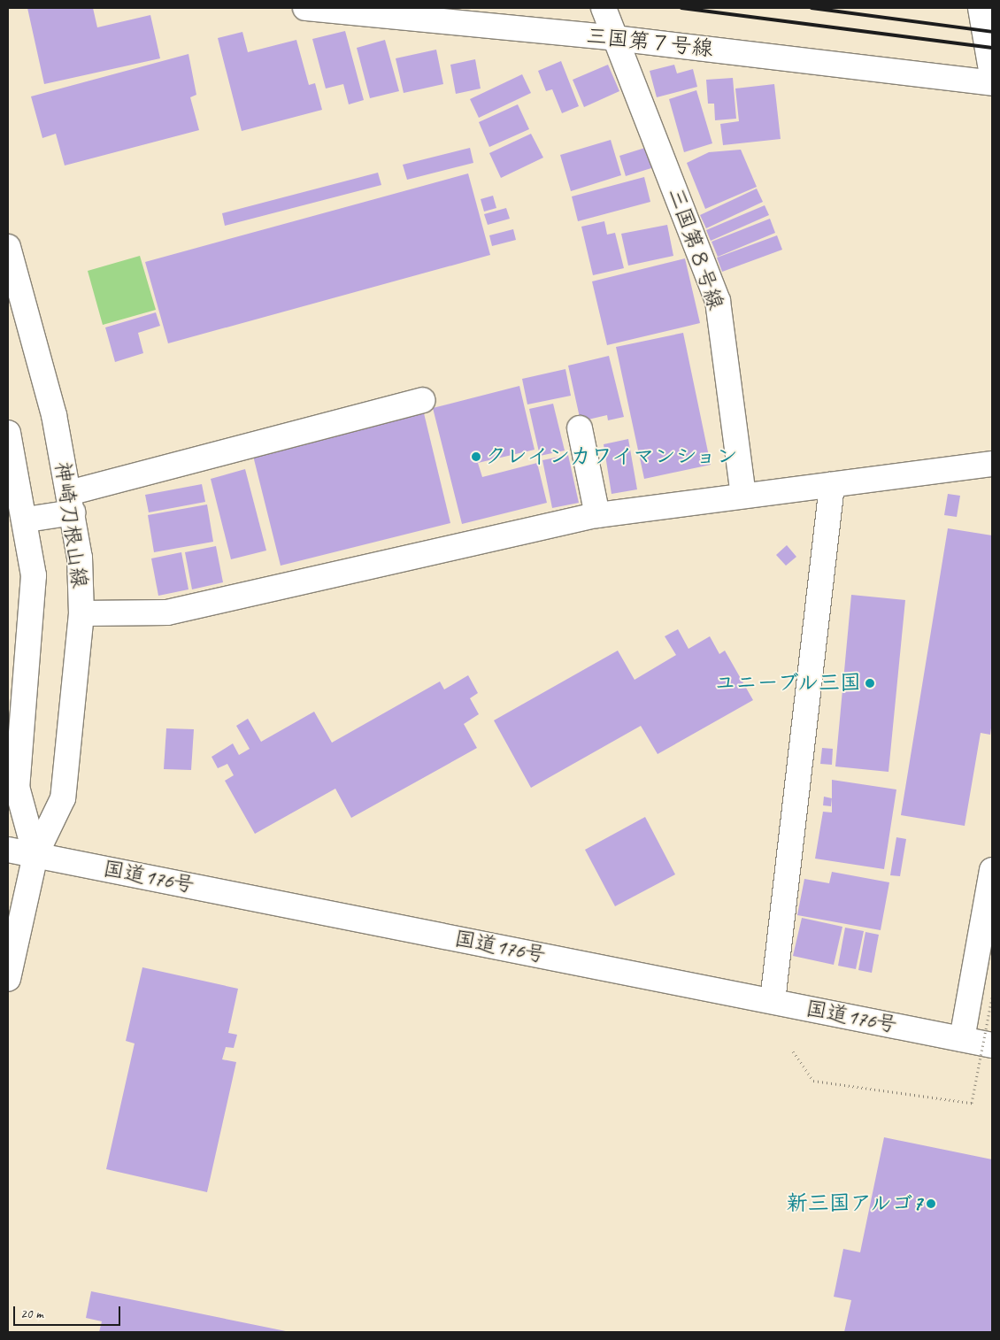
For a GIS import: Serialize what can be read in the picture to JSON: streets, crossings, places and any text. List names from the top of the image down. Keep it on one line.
{"streets":{"main road":["三国第７号線","三国第８号線","神崎刀根山線","国道176号"]},"crossings":[["三国第７号線","三国第８号線"],["神崎刀根山線","国道176号"]],"places":["クレインカワイマンション","ユニーブル三国","新三国アルゴ7"],"scale_bar":"20 m"}
